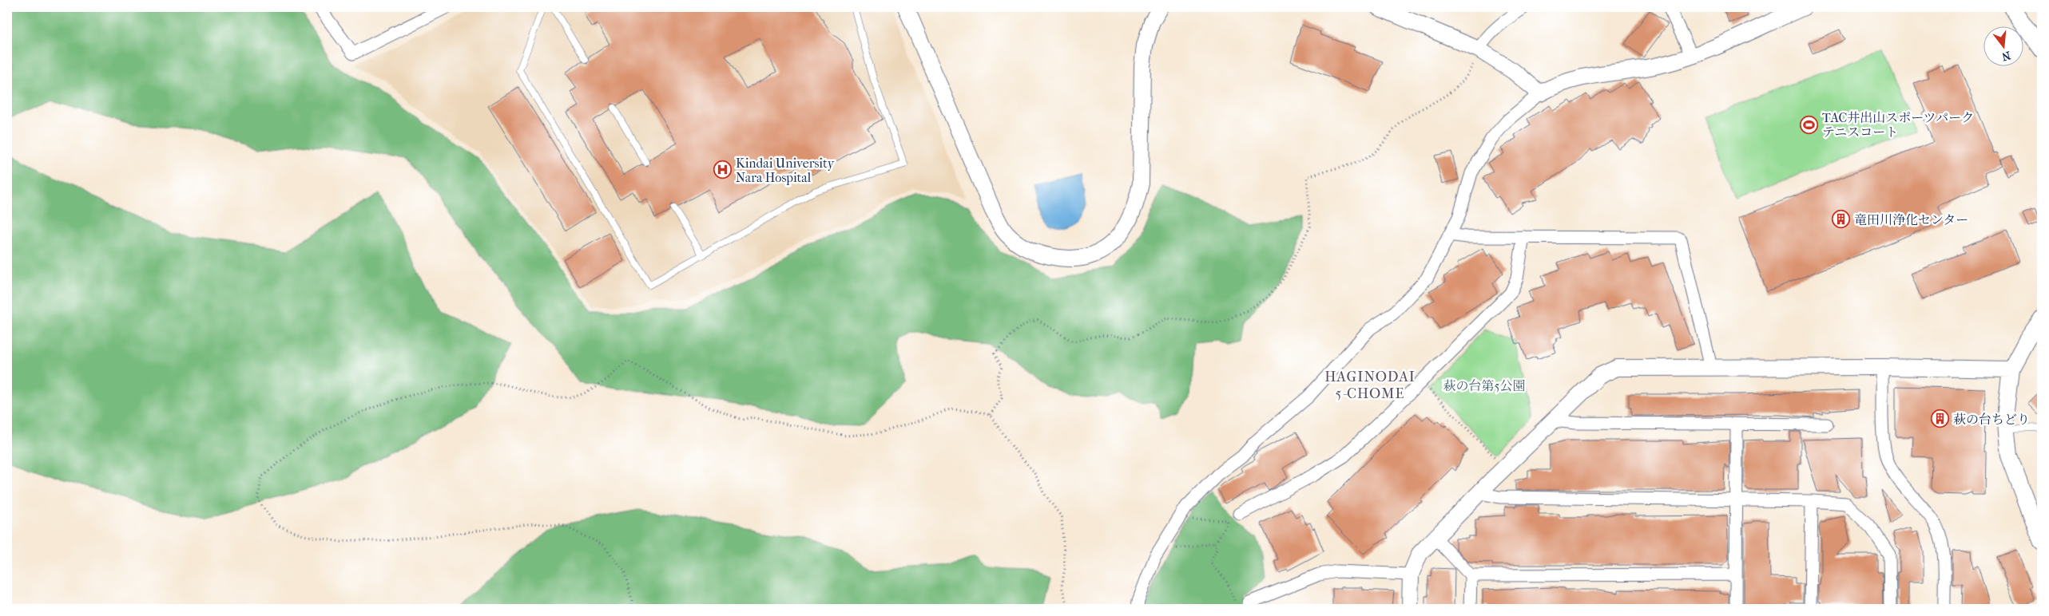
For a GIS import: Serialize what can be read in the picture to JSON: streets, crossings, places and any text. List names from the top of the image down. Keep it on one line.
{"districts":["HAGINODAI 5-CHOME"],"parks":["萩の台第5公園"],"places":{"sports":["TAC井出山スポーツパーク テニスコート"],"hospital":["Kindai University Nara Hospital"],"building":["竜田川浄化センター","萩の台ちどり"]},"north":"bottom"}
